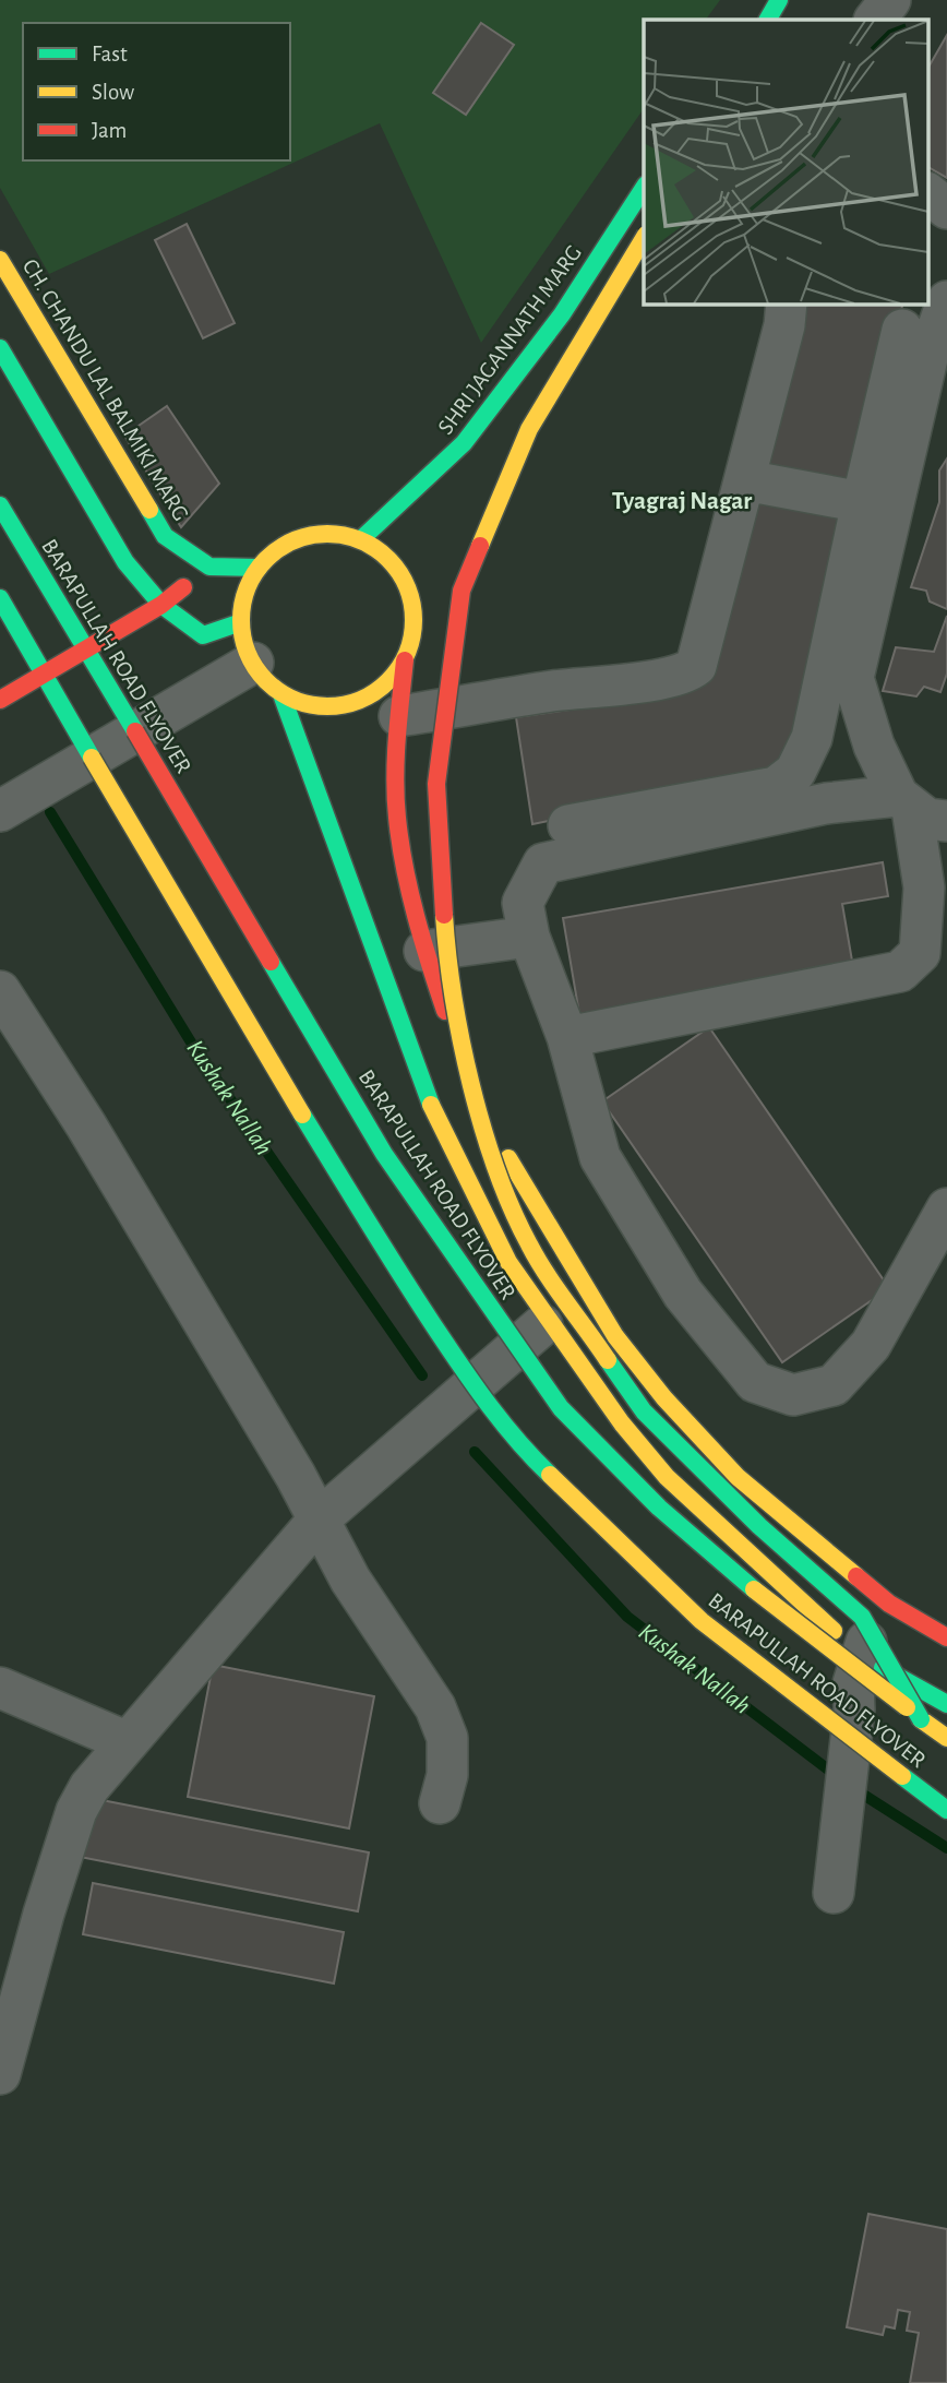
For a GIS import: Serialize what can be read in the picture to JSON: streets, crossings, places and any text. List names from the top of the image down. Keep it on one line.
{"streets":{"main road":["SHRI JAGANNATH MARG","CH. CHANDU LAL BALMIKI MARG","BARAPULLAH ROAD FLYOVER"]},"districts":["Tyagraj Nagar"],"water":["Kushak Nallah"],"legend":["Fast","Slow","Jam"]}
